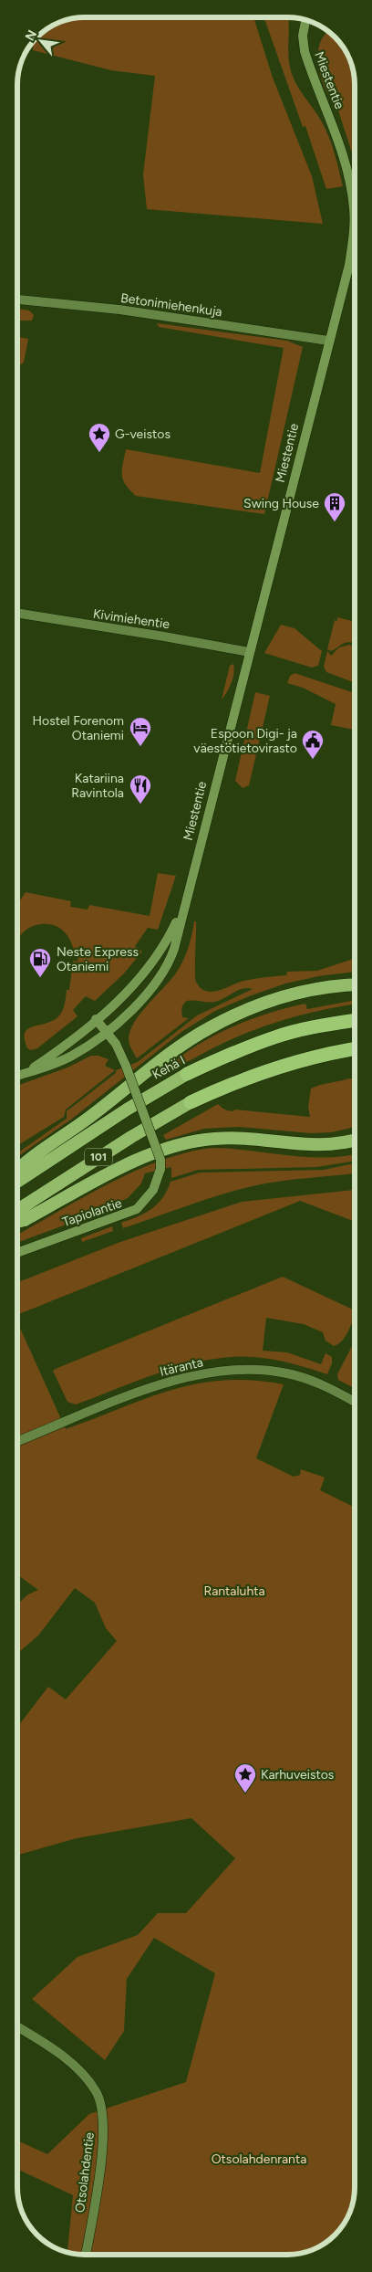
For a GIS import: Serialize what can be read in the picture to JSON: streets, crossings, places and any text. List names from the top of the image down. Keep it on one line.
{"streets":{"highway":["Kehä I","101"],"main road":["Miestentie","Tapiolantie"],"street":["Betonimiehenkuja","Kivimiehentie","Itäranta","Otsolahdentie"]},"crossings":[["Miestentie","Betonimiehenkuja"],["Miestentie","Kivimiehentie"],["Miestentie","Tapiolantie"]],"parks":["Rantaluhta","Otsolahdenranta"],"places":{"place":["G-veistos","Karhuveistos"],"building":["Swing House"],"hotel":["Hostel Forenom Otaniemi"],"public building":["Espoon Digi- ja väestötietovirasto"],"restaurant":["Katariina Ravintola"],"fuel station":["Neste Express Otaniemi"]},"north":"top left"}
